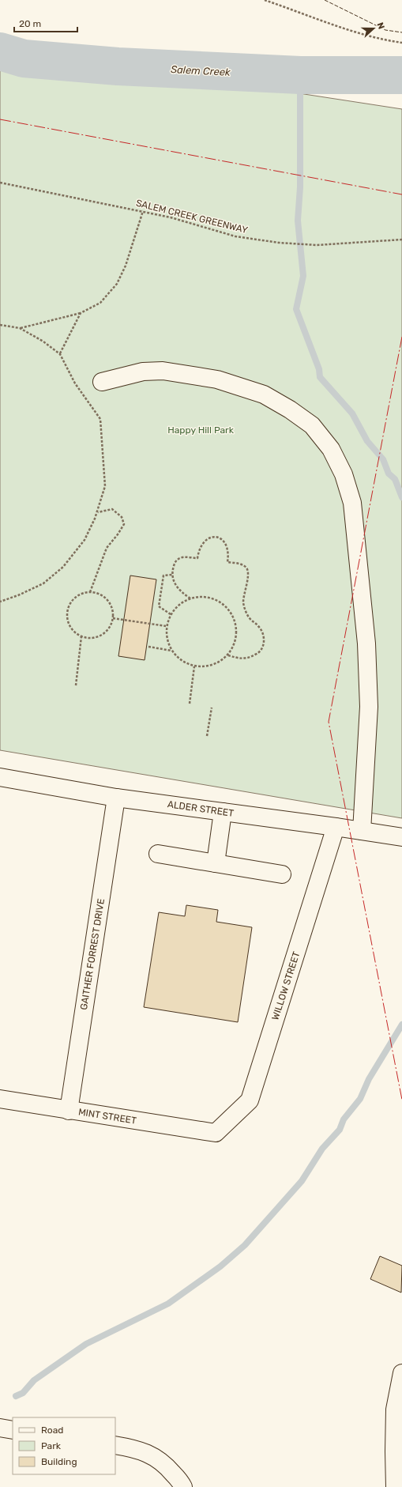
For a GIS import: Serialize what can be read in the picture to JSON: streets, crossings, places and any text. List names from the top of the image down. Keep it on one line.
{"streets":{"street":["ALDER STREET","GAITHER FORREST DRIVE","WILLOW STREET","MINT STREET"],"path":["SALEM CREEK GREENWAY"]},"crossings":[["ALDER STREET","GAITHER FORREST DRIVE"],["ALDER STREET","WILLOW STREET"],["GAITHER FORREST DRIVE","MINT STREET"],["WILLOW STREET","MINT STREET"]],"water":["Salem Creek"],"parks":["Happy Hill Park"],"legend":["Road","Park","Building"],"scale_bar":"20 m","north":"right"}
